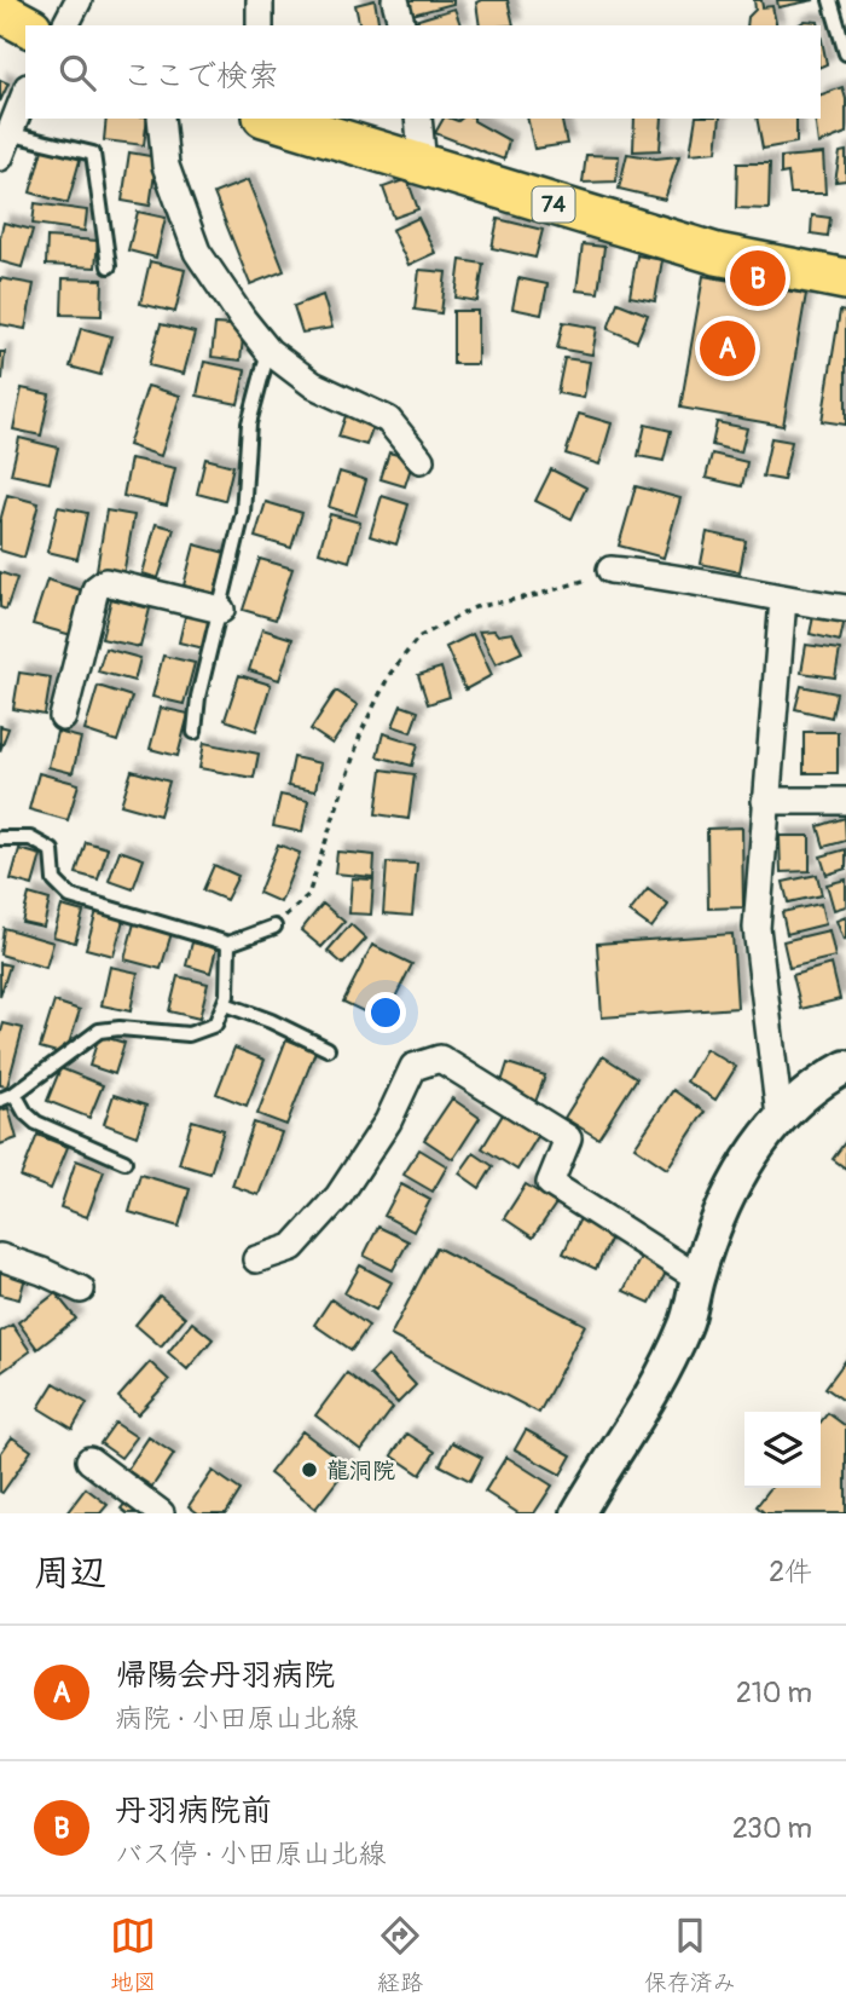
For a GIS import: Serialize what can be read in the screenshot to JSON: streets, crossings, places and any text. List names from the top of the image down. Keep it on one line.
{"streets":{"main road":["74"]},"places":["龍洞院"],"page":{"search":"ここで検索","pins":["B","A"],"heading":["周辺","2件"],"list":[{"mark":"A","name":"帰陽会丹羽病院","note":"病院 · 小田原山北線","value":"210 m"},{"mark":"B","name":"丹羽病院前","note":"バス停 · 小田原山北線","value":"230 m"}],"nav":["地図","経路","保存済み"]}}
